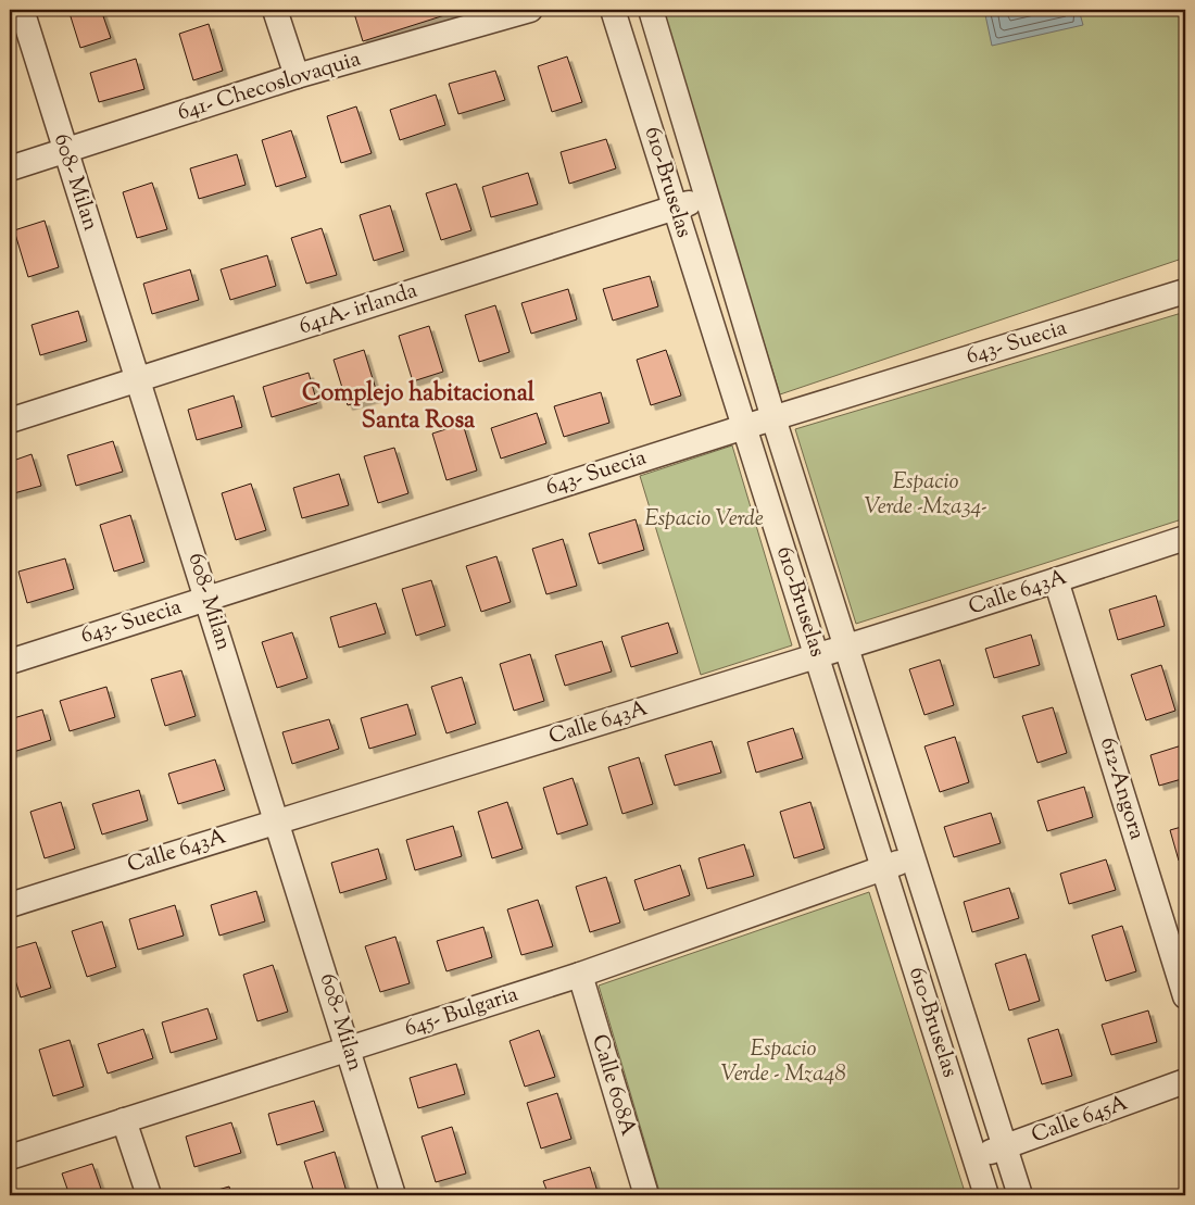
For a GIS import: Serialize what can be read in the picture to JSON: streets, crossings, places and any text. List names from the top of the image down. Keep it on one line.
{"streets":{"street":["641- Checoslovaquia","608- Milan","610-Bruselas","641A- irlanda","643- Suecia","Calle 643A","612-Angora","645- Bulgaria","Calle 608A","Calle 645A"]},"crossings":[["641- Checoslovaquia","608- Milan"],["608- Milan","641A- irlanda"],["608- Milan","643- Suecia"],["608- Milan","Calle 643A"],["608- Milan","645- Bulgaria"],["610-Bruselas","641A- irlanda"],["610-Bruselas","643- Suecia"],["610-Bruselas","Calle 643A"],["610-Bruselas","645- Bulgaria"],["610-Bruselas","Calle 645A"],["Calle 643A","612-Angora"],["645- Bulgaria","Calle 608A"]],"districts":["Complejo habitacional Santa Rosa"],"parks":["Espacio Verde -Mza34-","Espacio Verde","Espacio Verde - Mza48"]}
